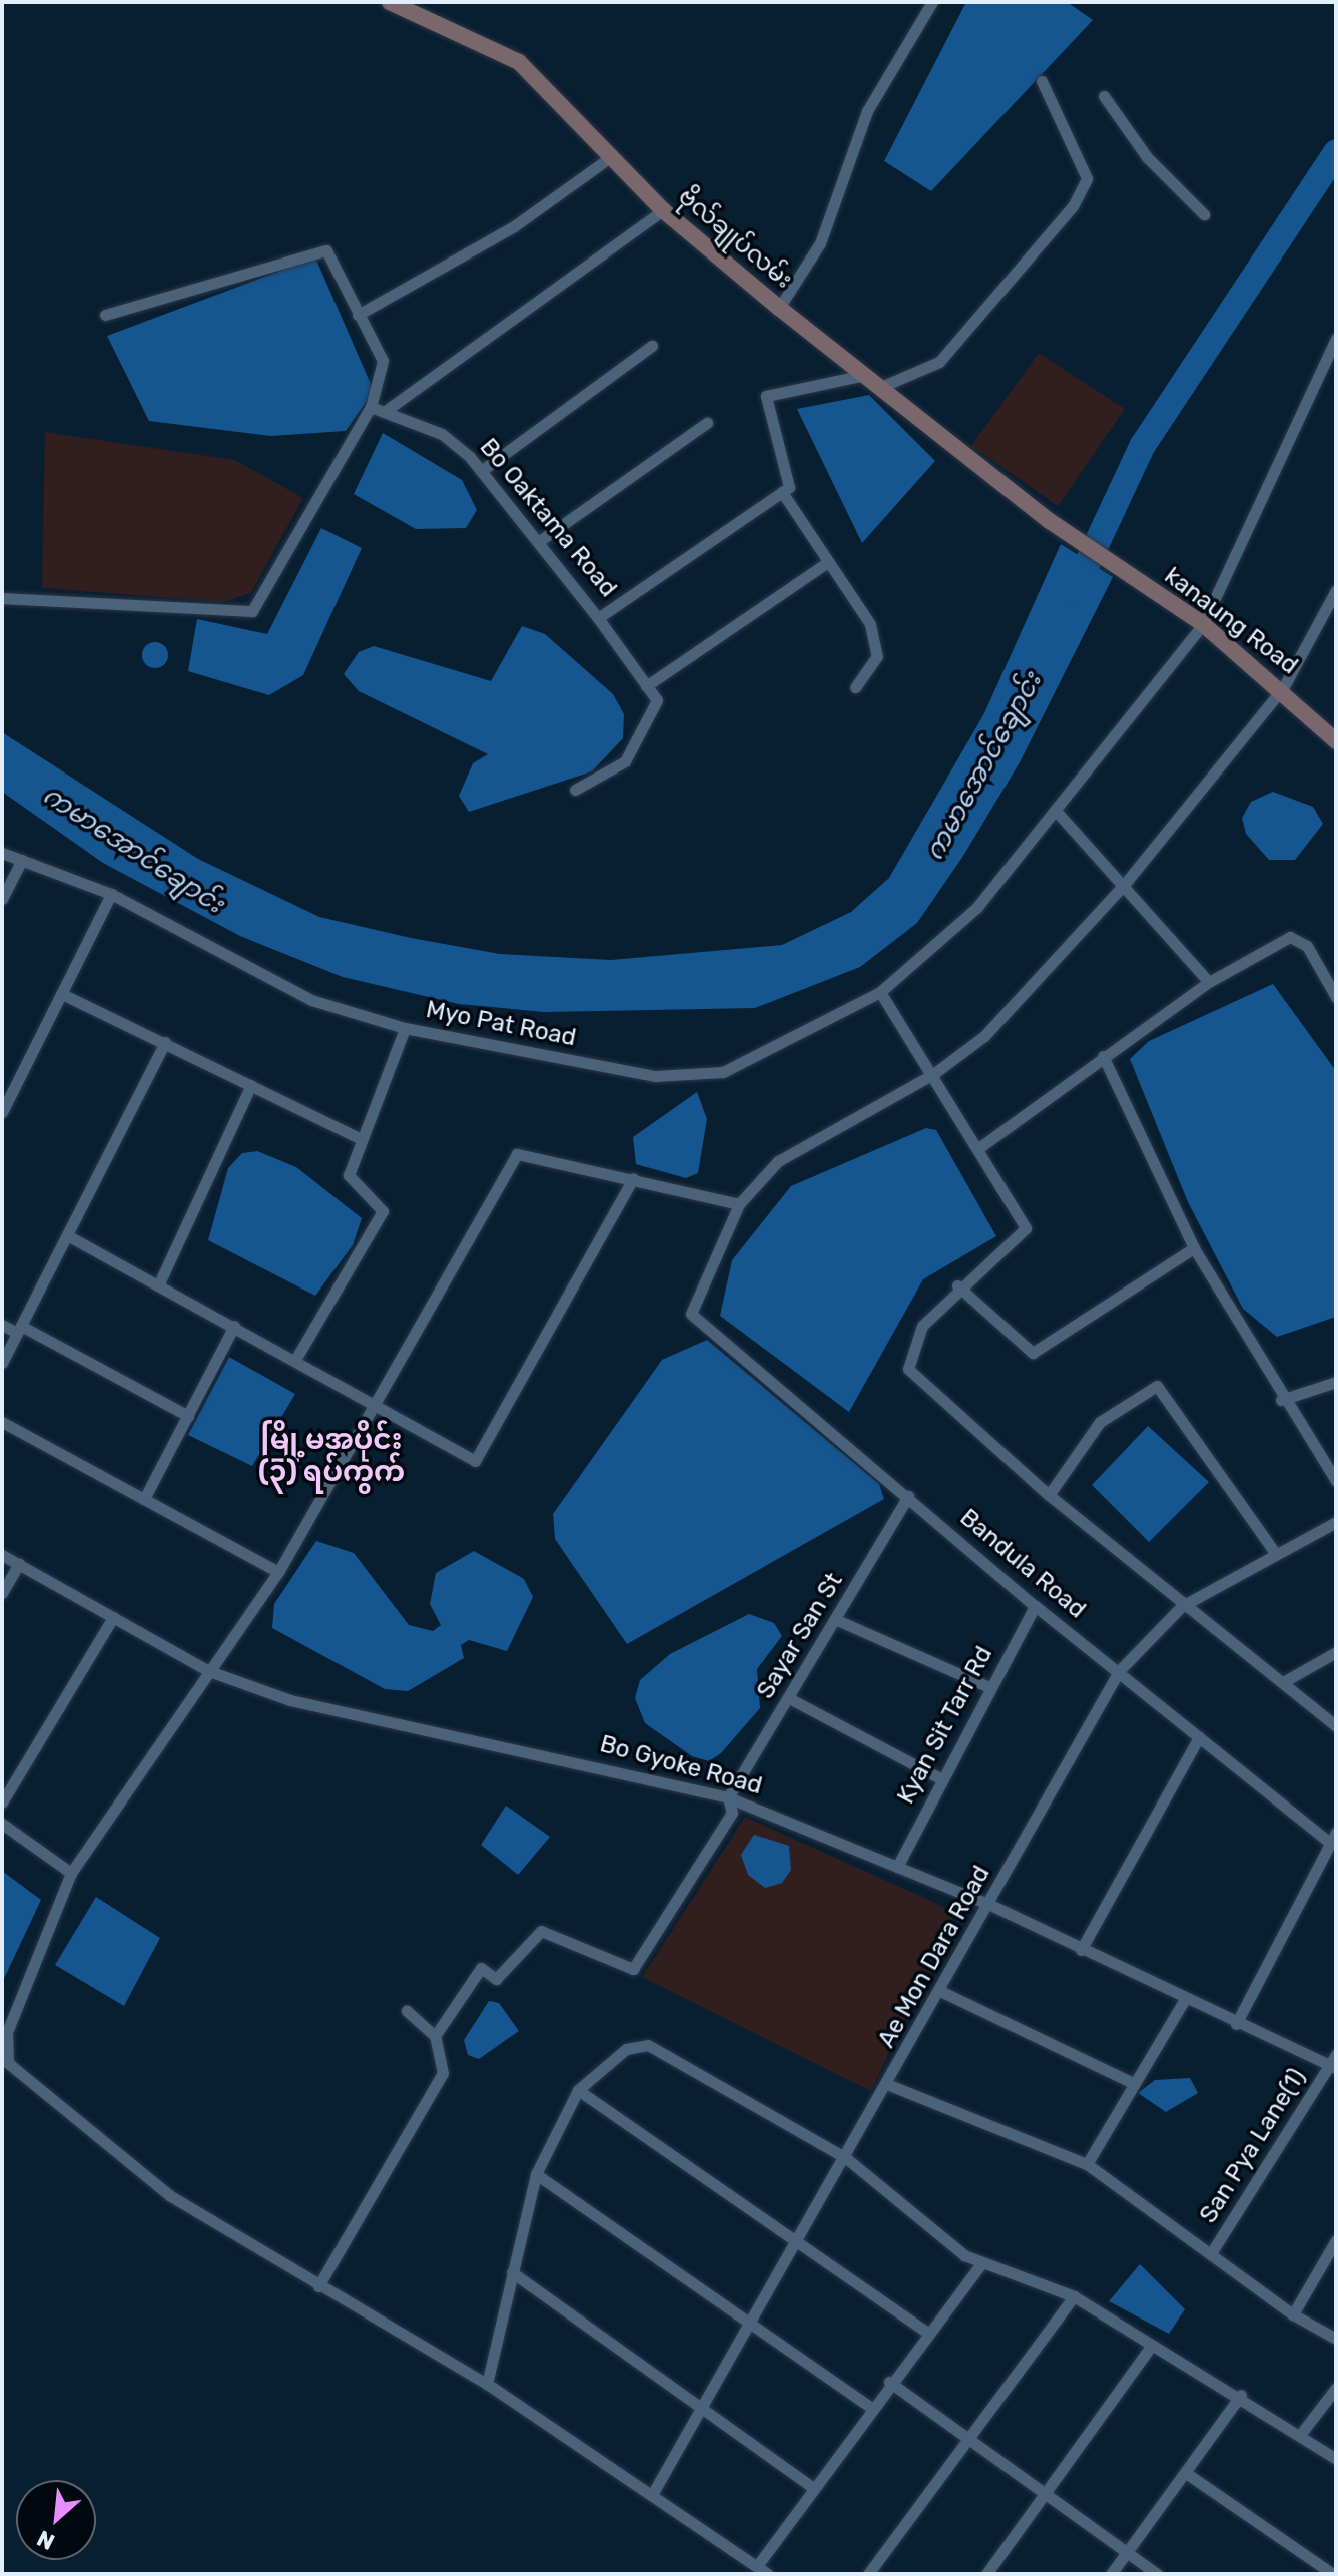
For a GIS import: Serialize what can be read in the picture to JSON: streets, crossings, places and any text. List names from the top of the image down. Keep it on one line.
{"streets":{"street":["ဗိုလ်ချုပ်လမ်း","Bo Oaktama Road","kanaung Road","Myo Pat Road","Bandula Road","Sayar San St","Kyan Sit Tarr Rd","Bo Gyoke Road","Ae Mon Dara Road","San Pya Lane(1)"]},"crossings":[["ဗိုလ်ချုပ်လမ်း","kanaung Road"],["kanaung Road","Myo Pat Road"],["Bandula Road","Sayar San St"],["Bandula Road","Kyan Sit Tarr Rd"],["Bandula Road","Ae Mon Dara Road"],["Sayar San St","Bo Gyoke Road"],["Kyan Sit Tarr Rd","Bo Gyoke Road"],["Bo Gyoke Road","Ae Mon Dara Road"],["Bo Gyoke Road","San Pya Lane(1)"]],"districts":["မြို့မအပိုင်း (၃) ရပ်ကွက်"],"water":["ကမာအောင်ချောင်း"],"north":"bottom left"}
